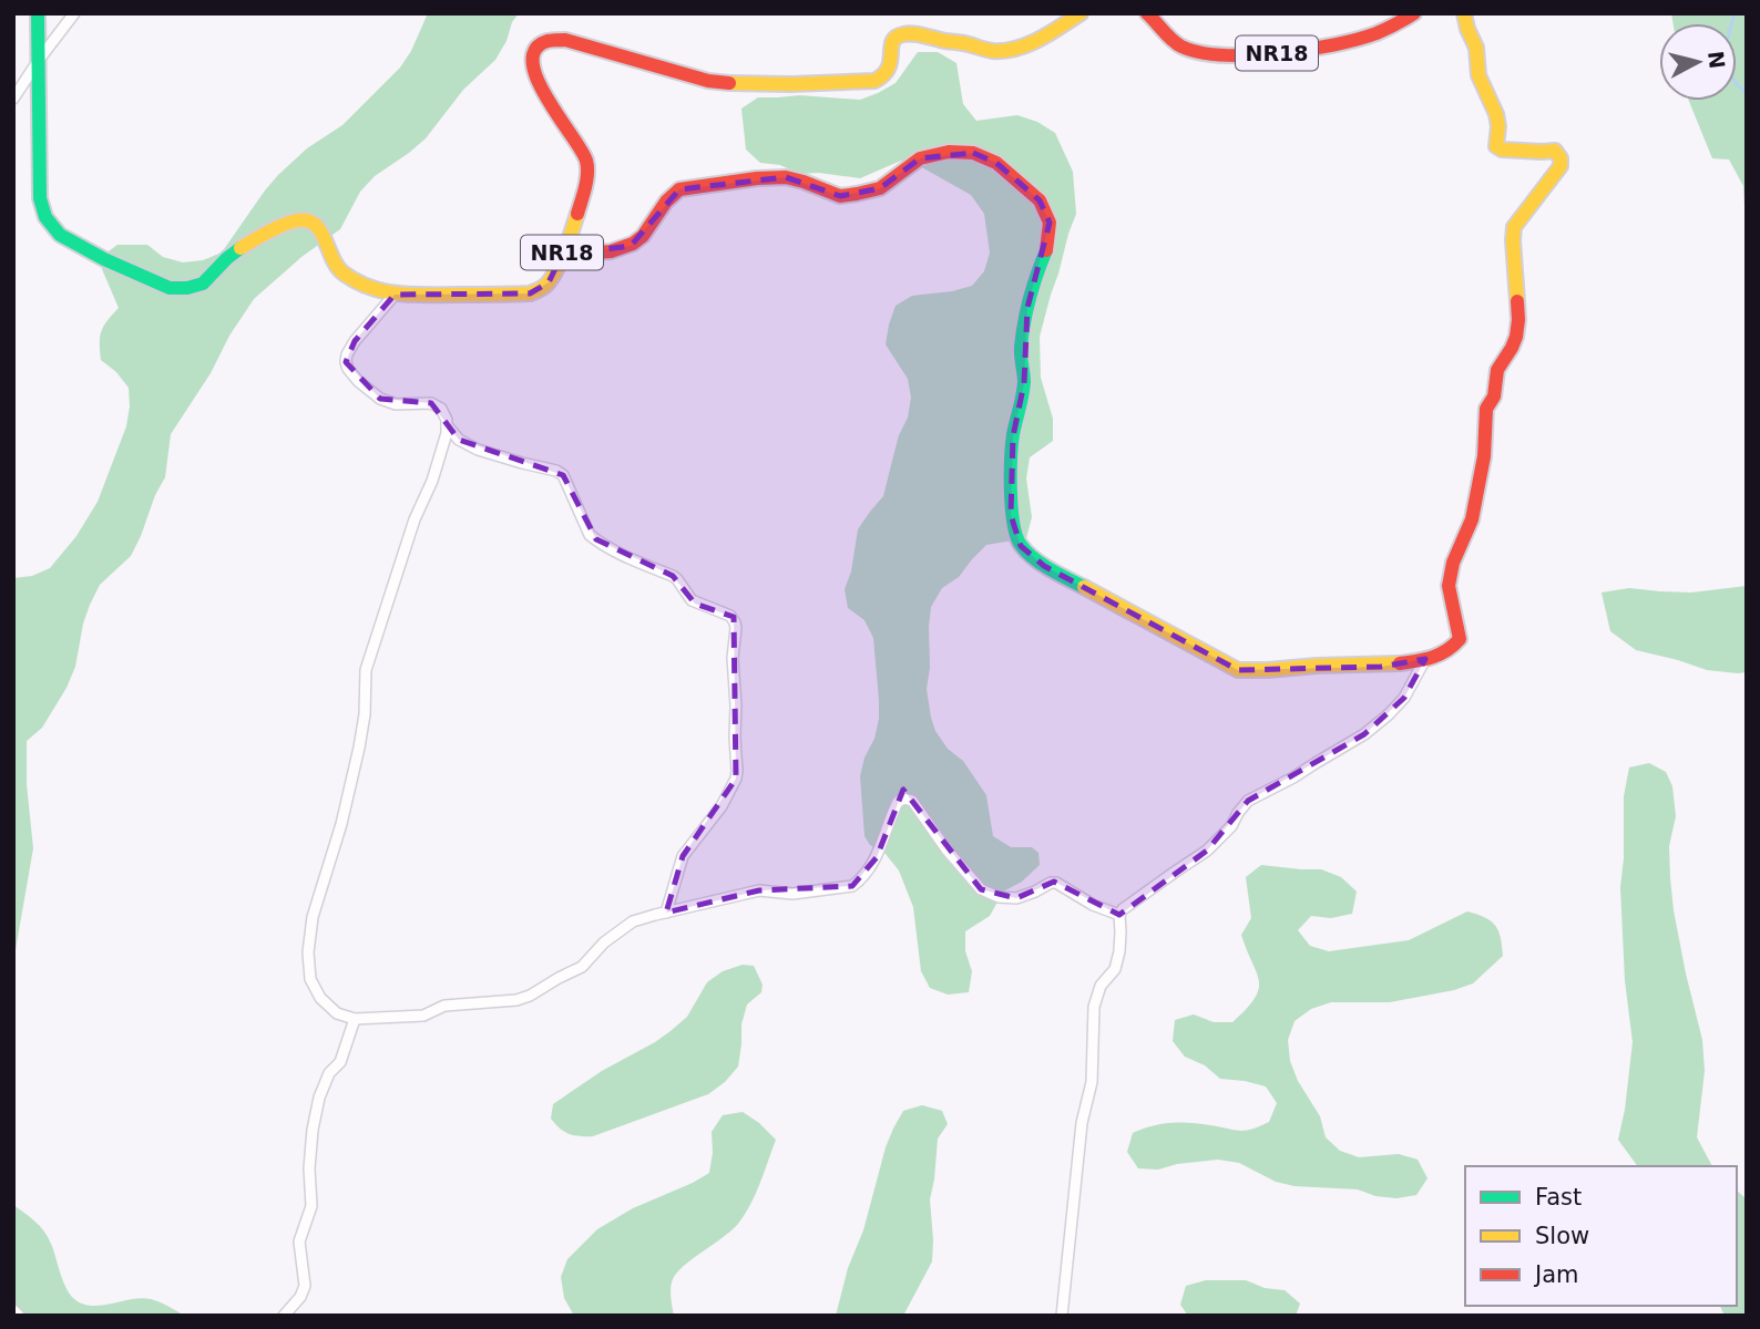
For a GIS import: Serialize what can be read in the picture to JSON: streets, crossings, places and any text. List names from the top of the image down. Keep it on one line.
{"streets":{"street":["NR18"]},"legend":["Fast","Slow","Jam"],"north":"right"}
